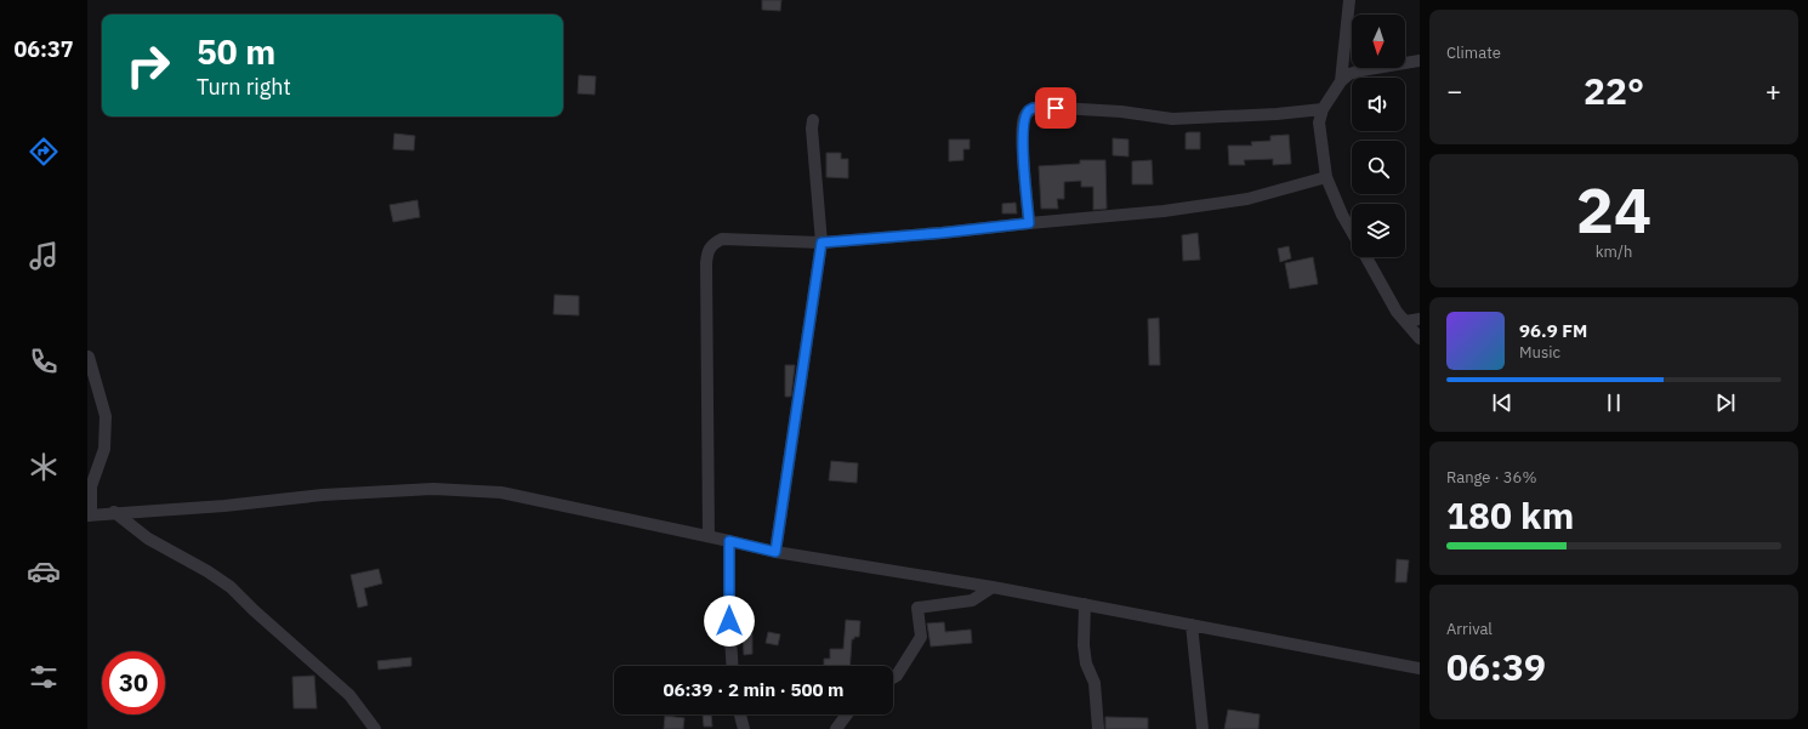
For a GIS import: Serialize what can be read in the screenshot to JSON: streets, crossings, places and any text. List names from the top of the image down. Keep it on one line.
{"north":"bottom","page":{"tabs":"06:37","tile":["Climate",["24","km/h"],["Range · 36%","180 km"],["Arrival","06:39"]],"turn":["50 m","Turn right"],"heat":["−","22°","+"],"song":["96.9 FM","Music"],"limit":"30","trip":"06:39 · 2 min · 500 m"}}
